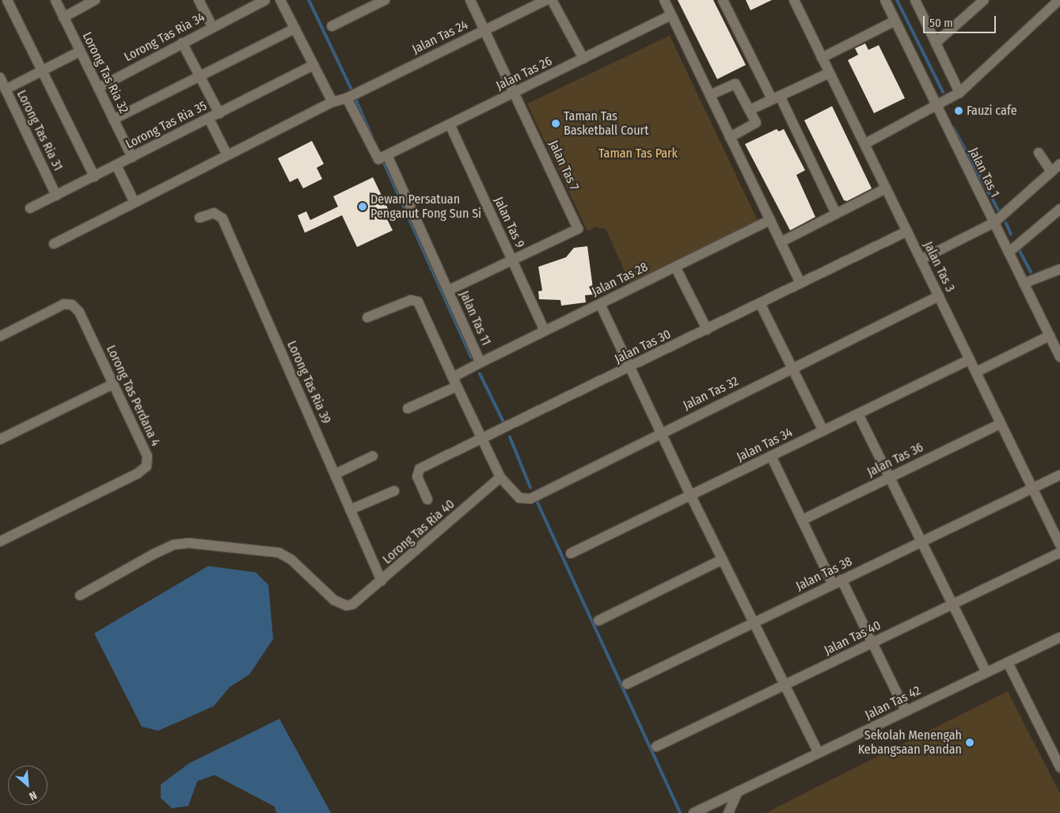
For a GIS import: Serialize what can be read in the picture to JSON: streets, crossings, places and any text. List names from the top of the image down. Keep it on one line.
{"streets":{"street":["Lorong Tas Ria 34","Jalan Tas 24","Lorong Tas Ria 32","Jalan Tas 26","Lorong Tas Ria 35","Lorong Tas Ria 31","Jalan Tas 7","Jalan Tas 1","Jalan Tas 9","Jalan Tas 3","Jalan Tas 28","Jalan Tas 11","Jalan Tas 30","Lorong Tas Ria 39","Jalan Tas 32","Lorong Tas Perdana 4","Jalan Tas 34","Jalan Tas 36","Lorong Tas Ria 40","Jalan Tas 38","Jalan Tas 40","Jalan Tas 42"]},"crossings":[["Lorong Tas Ria 34","Lorong Tas Ria 32"],["Jalan Tas 24","Jalan Tas 7"],["Lorong Tas Ria 32","Lorong Tas Ria 35"],["Jalan Tas 26","Jalan Tas 7"],["Jalan Tas 26","Jalan Tas 9"],["Jalan Tas 26","Jalan Tas 11"],["Lorong Tas Ria 35","Lorong Tas Ria 31"],["Jalan Tas 7","Jalan Tas 9"],["Jalan Tas 9","Jalan Tas 28"],["Jalan Tas 3","Jalan Tas 30"],["Jalan Tas 3","Jalan Tas 32"],["Jalan Tas 3","Jalan Tas 34"],["Jalan Tas 3","Jalan Tas 36"],["Jalan Tas 3","Jalan Tas 38"],["Jalan Tas 28","Jalan Tas 11"],["Lorong Tas Ria 39","Lorong Tas Ria 40"],["Jalan Tas 32","Lorong Tas Ria 40"]],"parks":["Taman Tas Park"],"places":["Fauzi cafe","Taman Tas Basketball Court","Dewan Persatuan Penganut Fong Sun Si","Sekolah Menengah Kebangsaan Pandan"],"scale_bar":"50 m","north":"bottom right"}
